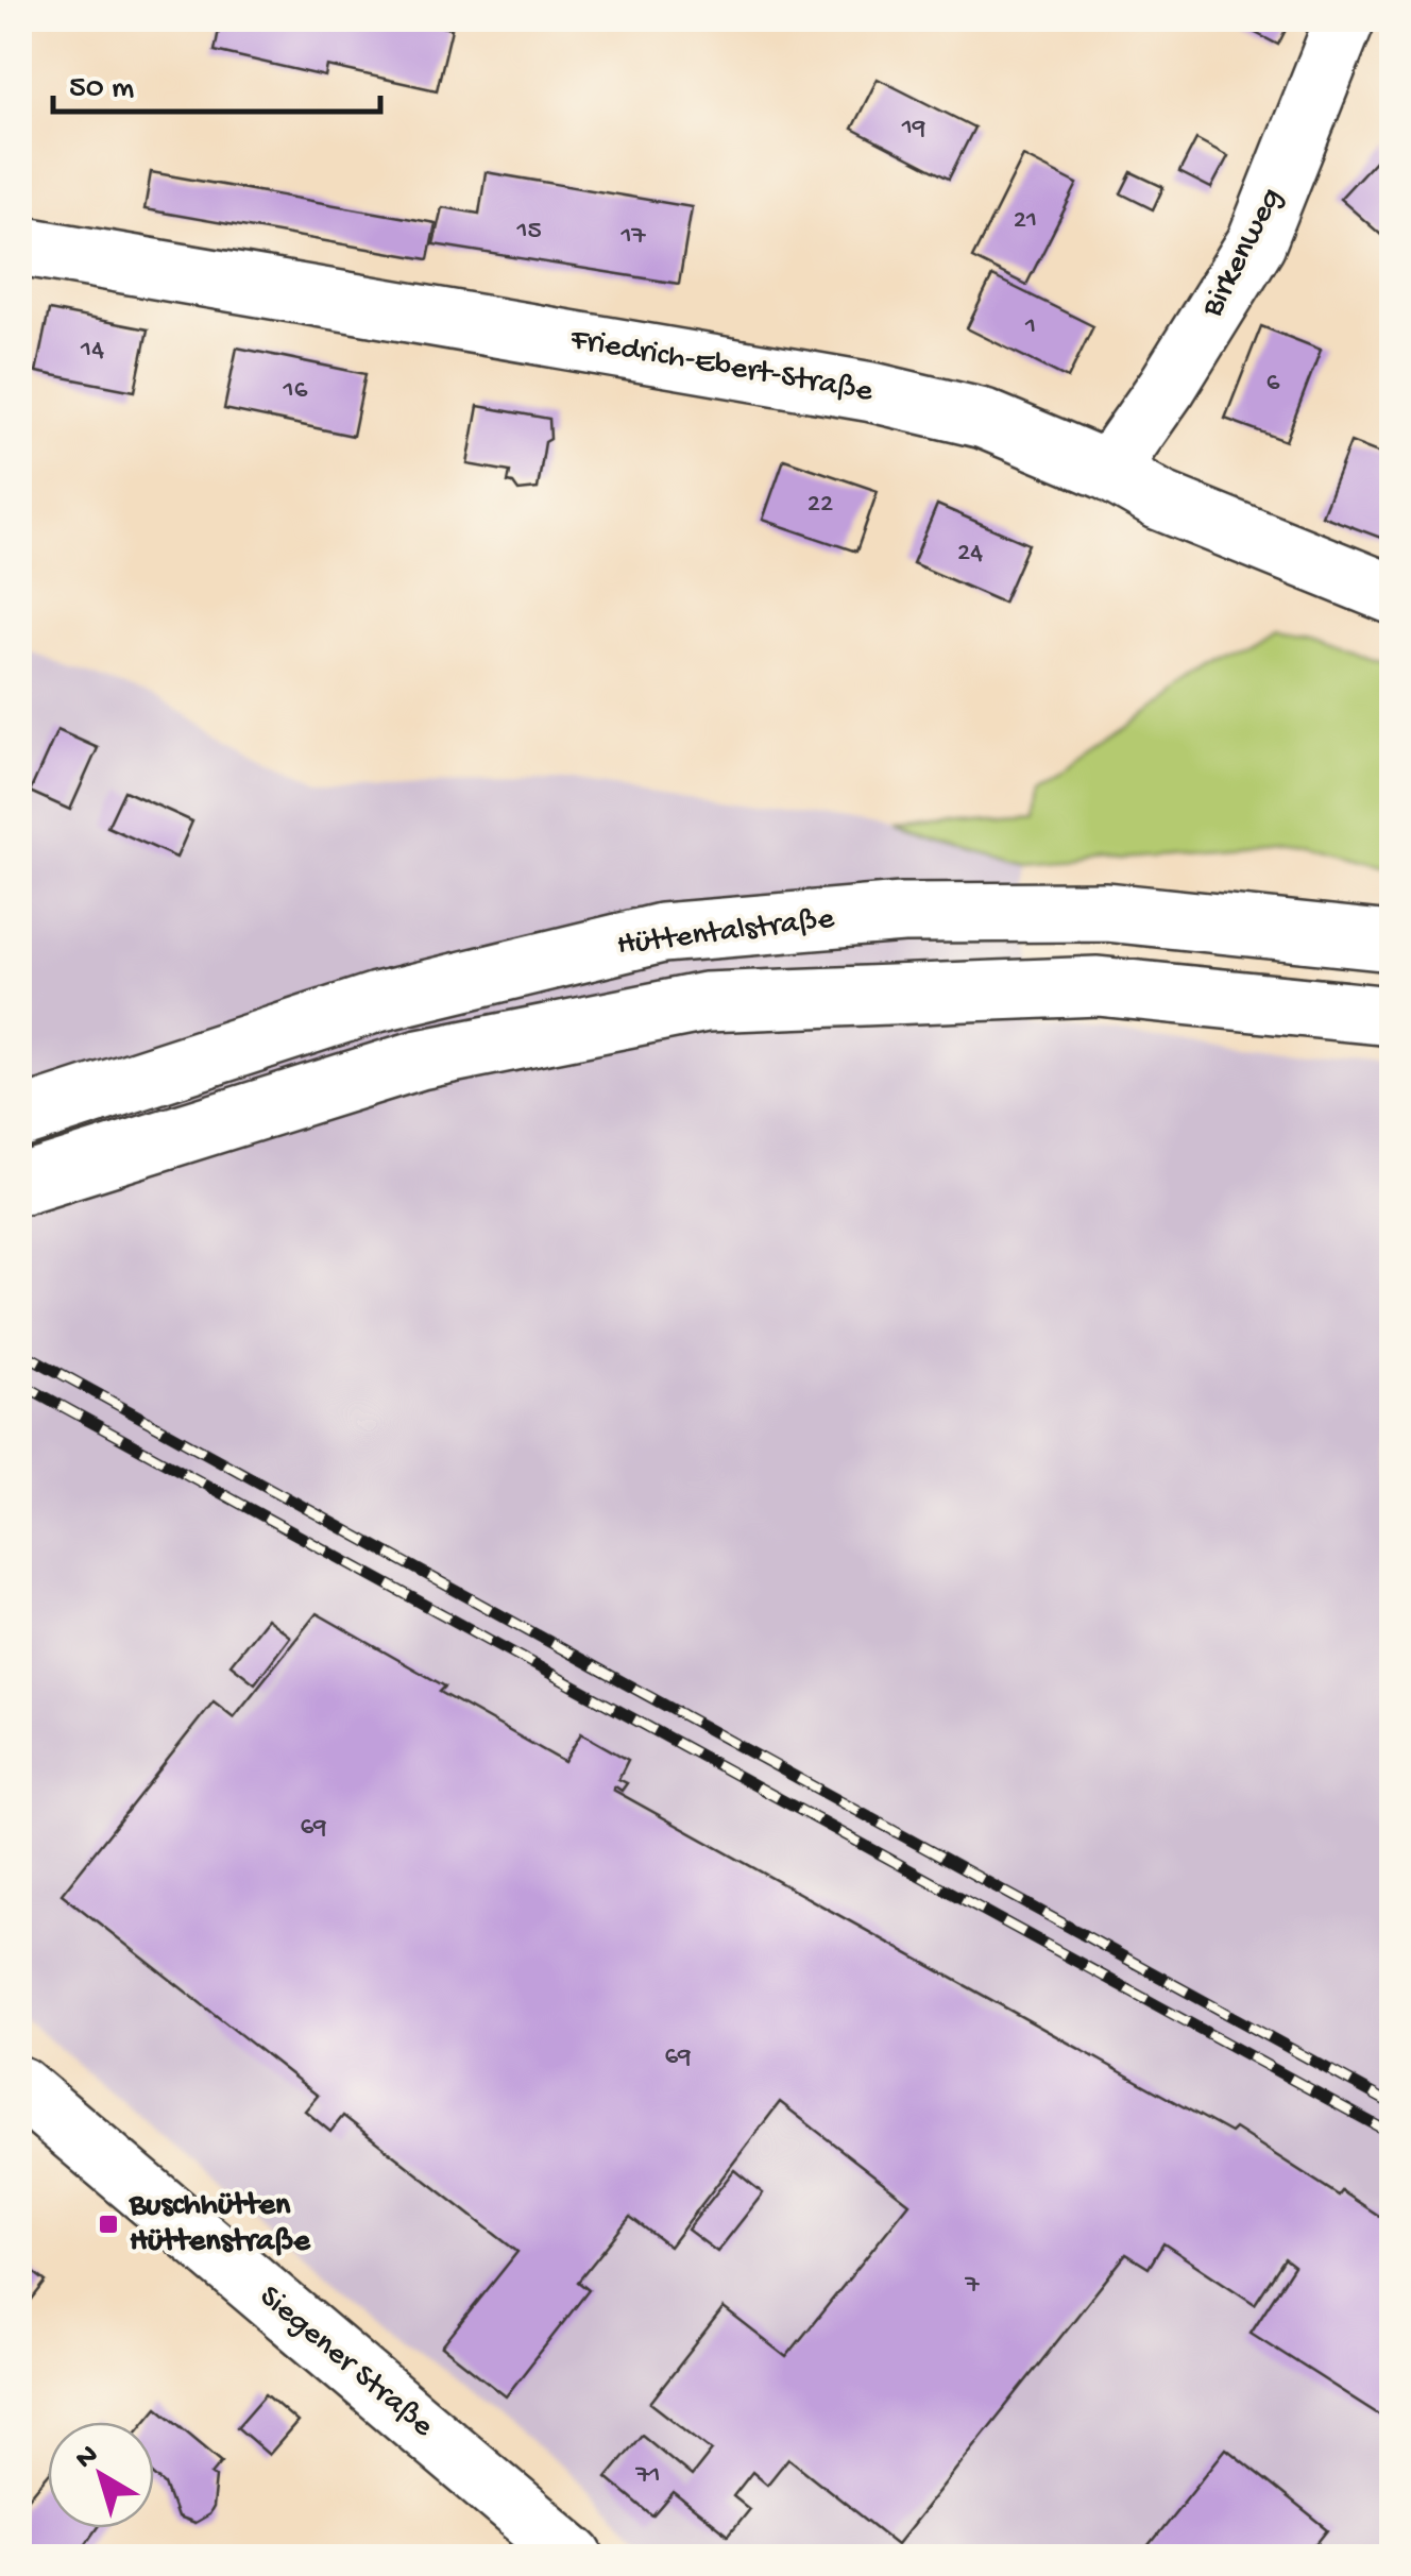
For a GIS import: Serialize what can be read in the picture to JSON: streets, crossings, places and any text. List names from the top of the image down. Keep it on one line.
{"streets":{"main road":["Birkenweg","Friedrich-Ebert-Straße","Hüttentalstraße","Siegener Straße"]},"crossings":[["Birkenweg","Friedrich-Ebert-Straße"]],"places":{"transit":["Buschhütten Hüttenstraße"]},"house_numbers":["19","21","15","17","1","14","6","16","22","24","69","69","7","71"],"scale_bar":"50 m","north":"top left"}
